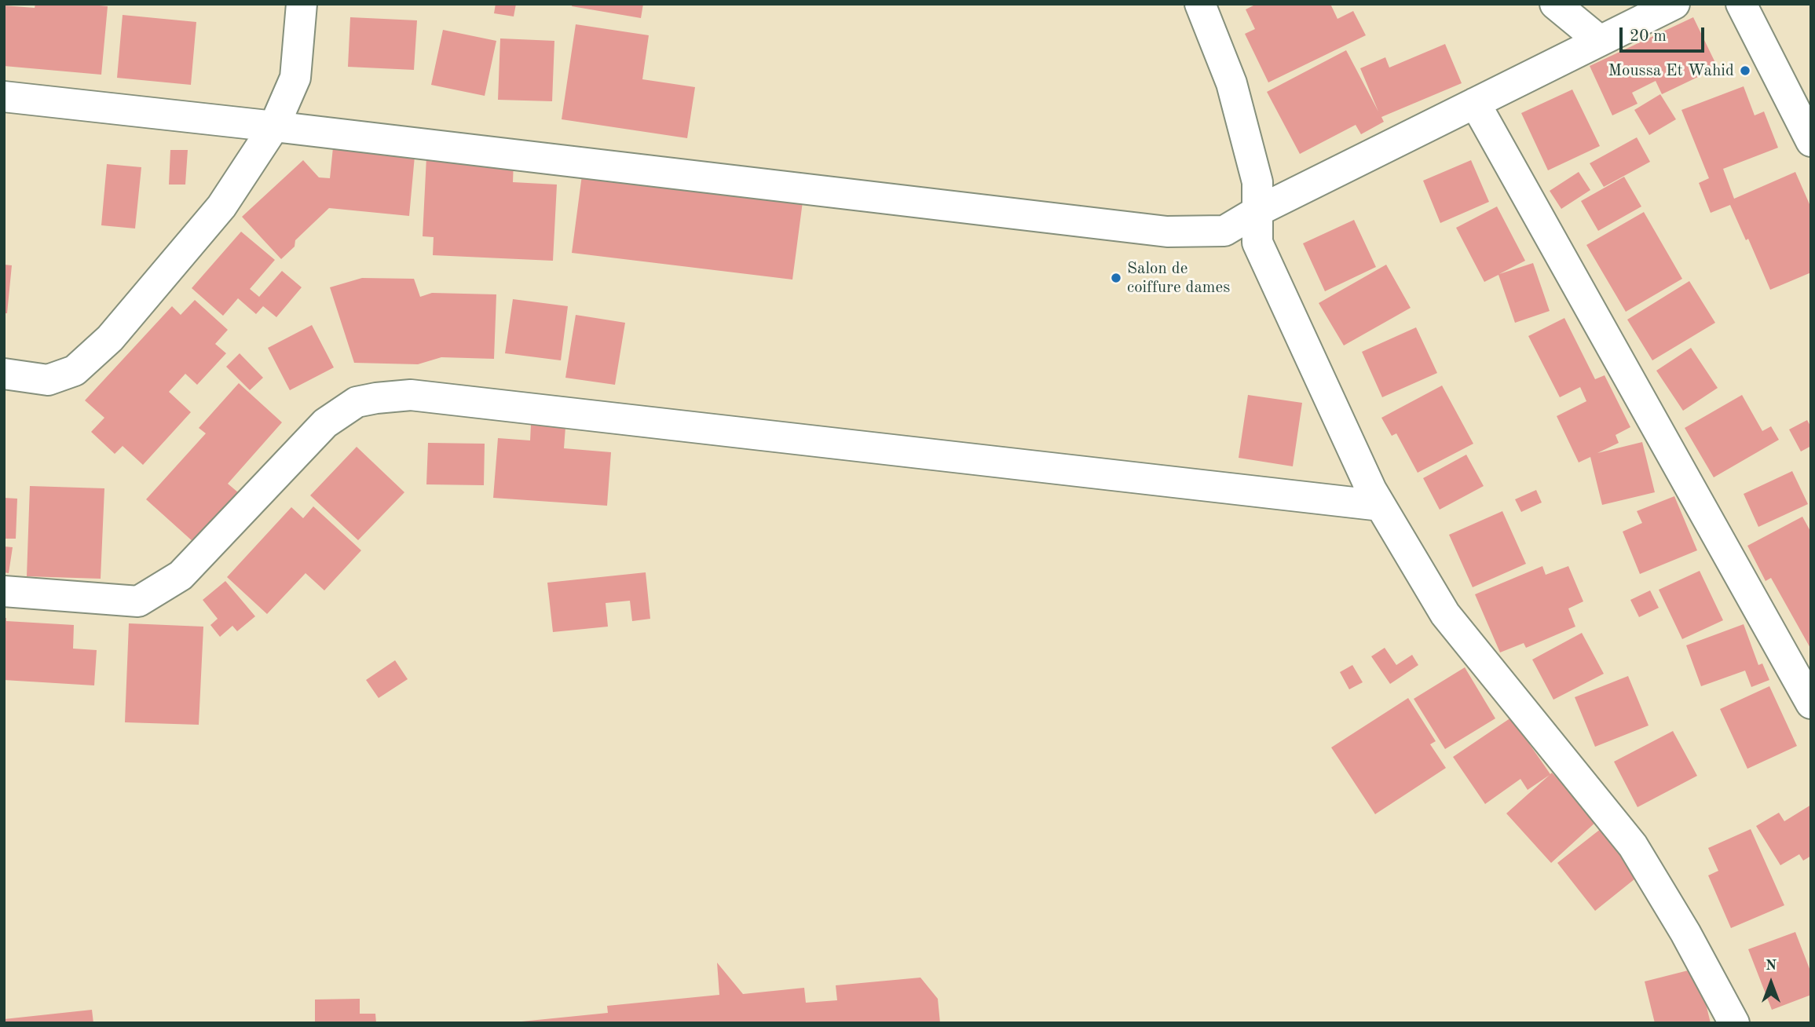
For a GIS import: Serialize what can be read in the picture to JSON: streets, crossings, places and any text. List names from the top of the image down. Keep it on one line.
{"places":["Moussa Et Wahid","Salon de coiffure dames"],"scale_bar":"20 m","north":"top"}
